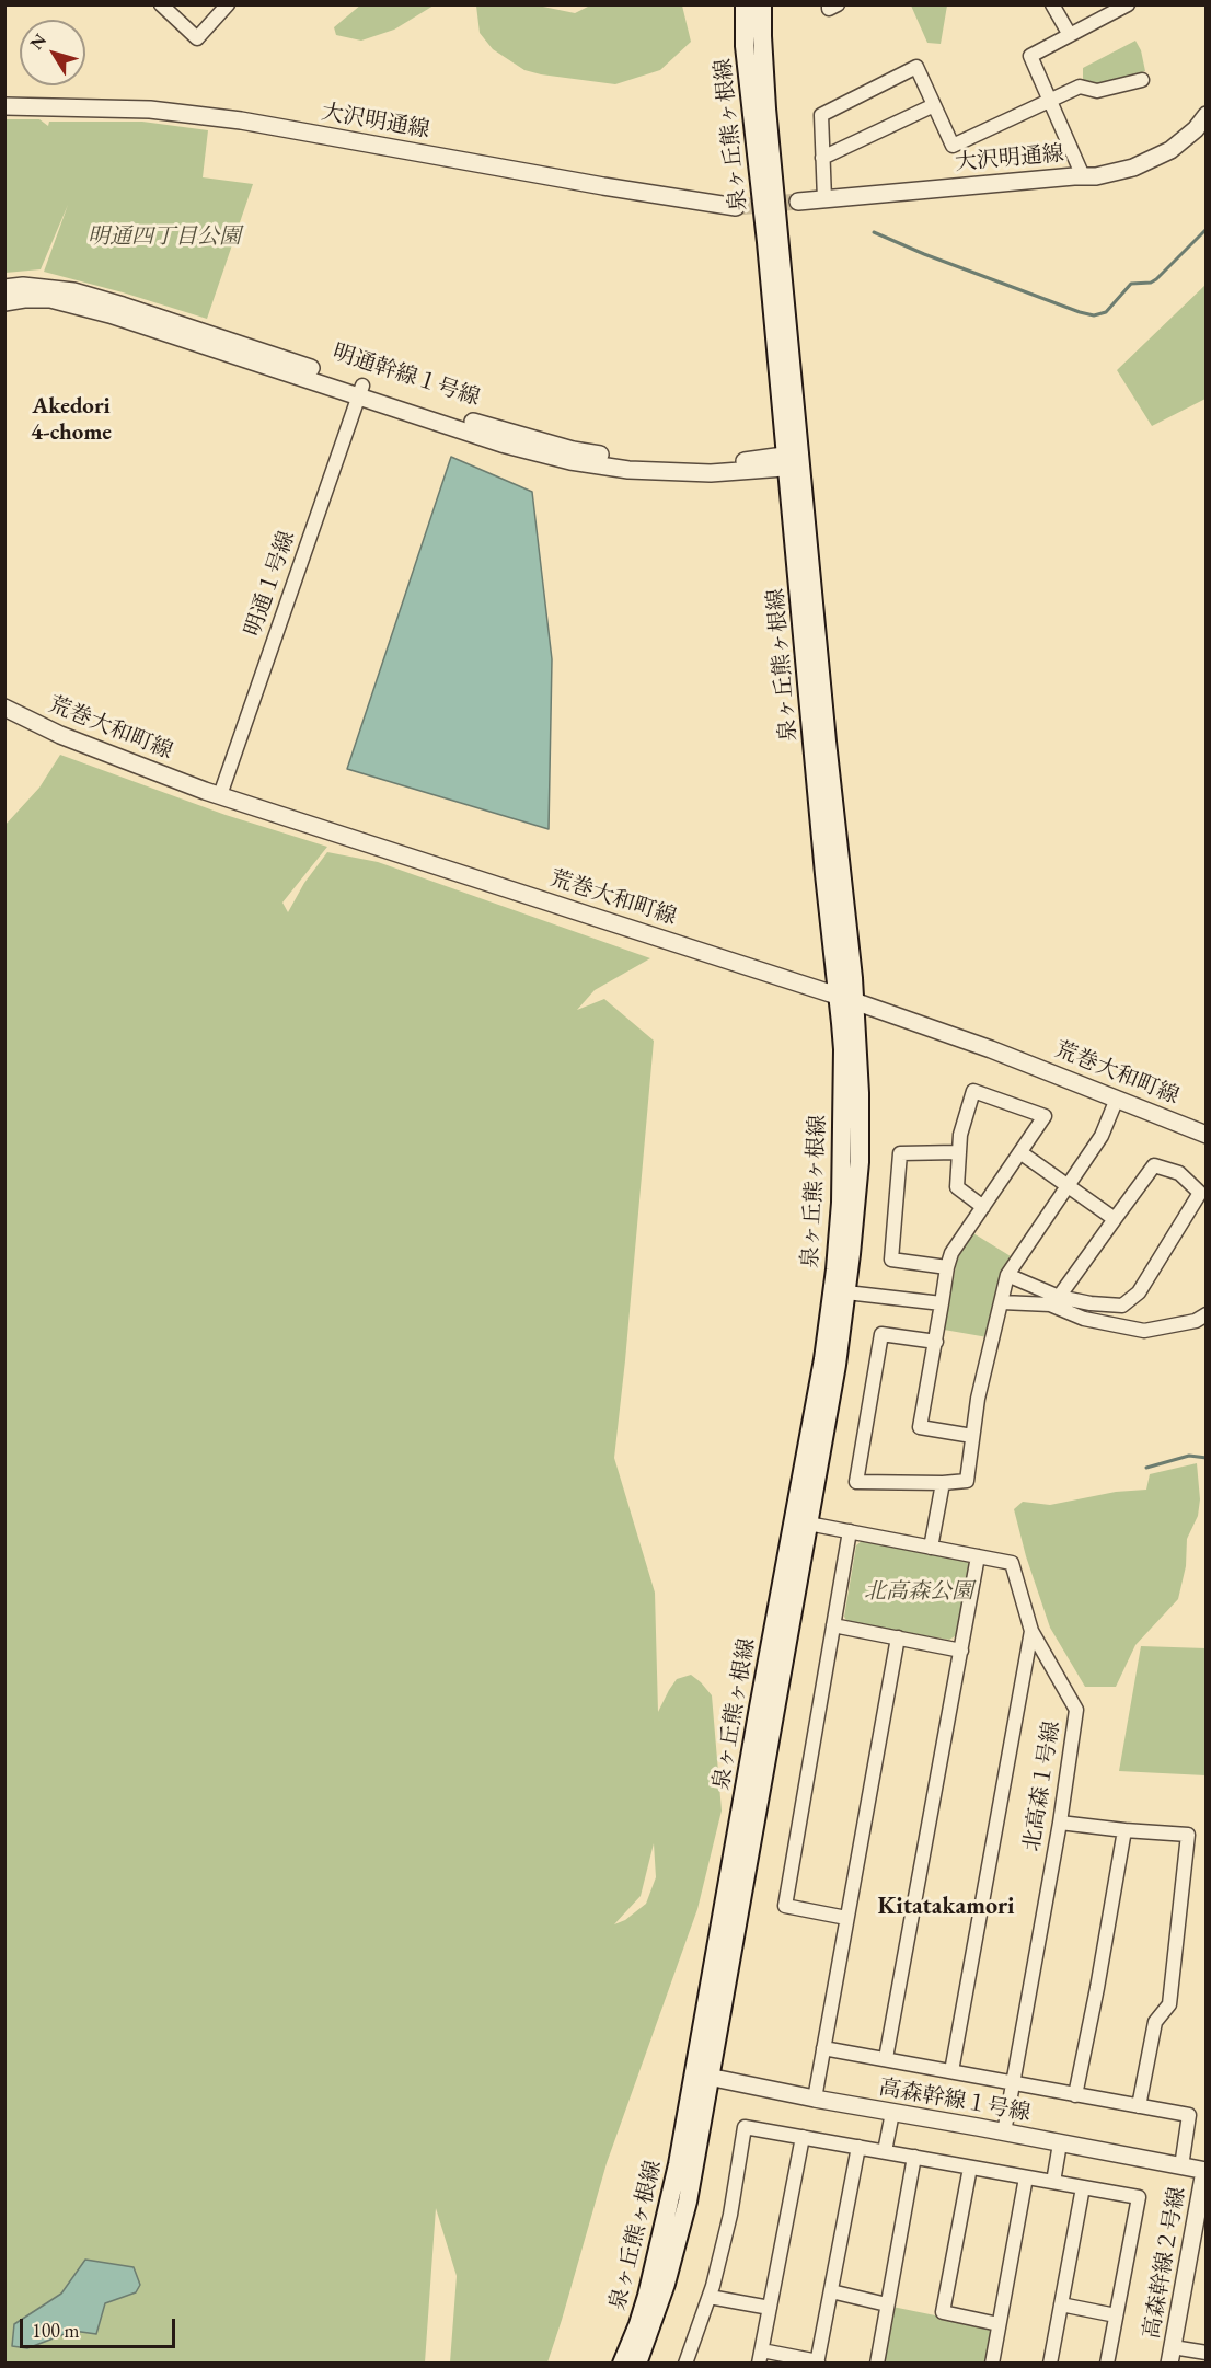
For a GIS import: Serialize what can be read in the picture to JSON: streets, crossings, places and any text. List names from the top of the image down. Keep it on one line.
{"streets":{"main road":["泉ヶ丘熊ヶ根線"],"street":["大沢明通線","明通幹線１号線","明通１号線","荒巻大和町線","北高森１号線","高森幹線１号線","高森幹線２号線"]},"crossings":[["泉ヶ丘熊ヶ根線","荒巻大和町線"],["泉ヶ丘熊ヶ根線","北高森１号線"],["泉ヶ丘熊ヶ根線","高森幹線１号線"],["明通幹線１号線","明通１号線"],["明通１号線","荒巻大和町線"],["北高森１号線","高森幹線１号線"],["高森幹線１号線","高森幹線２号線"]],"districts":["Akedori 4-chome","Kitatakamori"],"parks":["明通四丁目公園","北高森公園"],"scale_bar":"100 m","north":"top left"}
